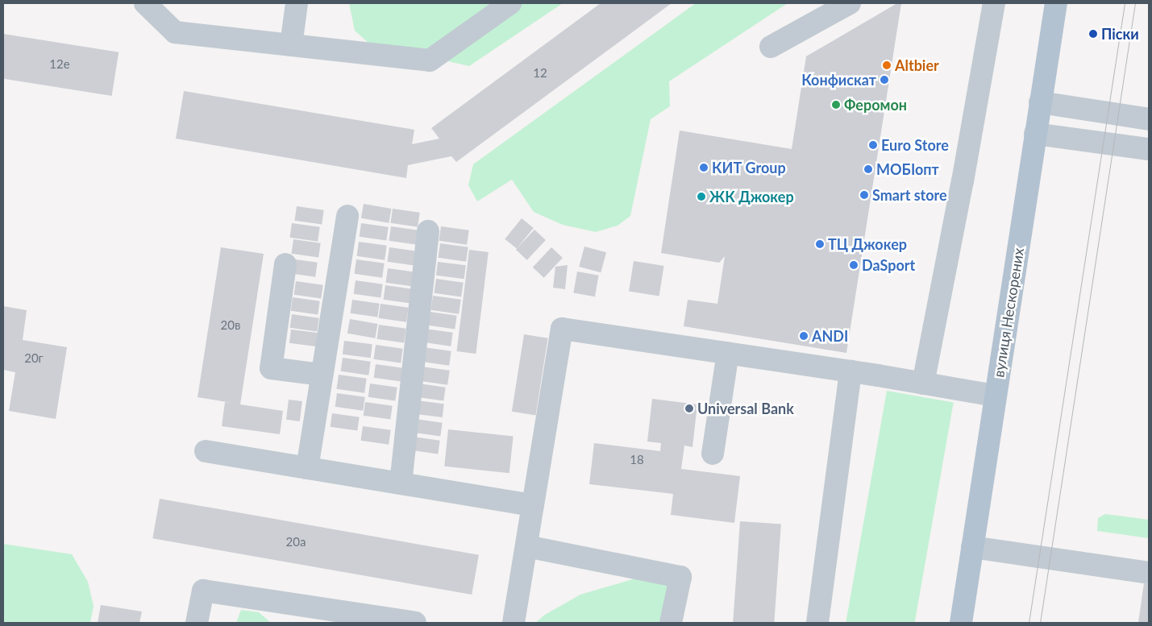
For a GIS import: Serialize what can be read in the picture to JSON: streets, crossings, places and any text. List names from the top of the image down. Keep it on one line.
{"streets":{"main road":["вулиця Нескорених"]},"places":["Піски","Altbier","Конфискат","Феромон","Euro Store","КИТ Group","МОБІопт","Smart store","ЖК Джокер","ТЦ Джокер","DaSport","ANDI","Universal Bank"],"house_numbers":["12е","12","20в","20г","18","20а"]}
